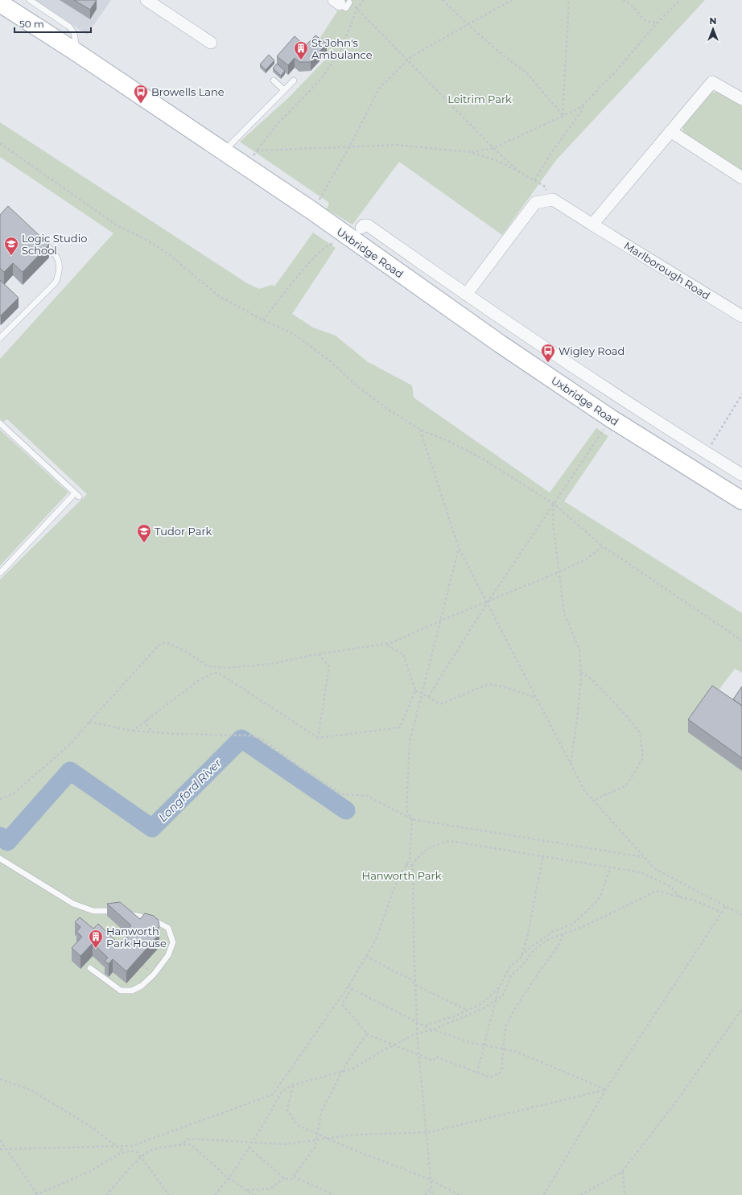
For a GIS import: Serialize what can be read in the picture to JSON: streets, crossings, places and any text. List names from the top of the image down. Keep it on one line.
{"streets":{"main road":["Uxbridge Road"],"street":["Marlborough Road"]},"water":["Longford River"],"parks":["Leitrim Park","Hanworth Park"],"places":{"building":["St John's Ambulance","Hanworth Park House"],"bus stop":["Browells Lane","Wigley Road"],"school or university":["Logic Studio School","Tudor Park"]},"scale_bar":"50 m","north":"top"}
